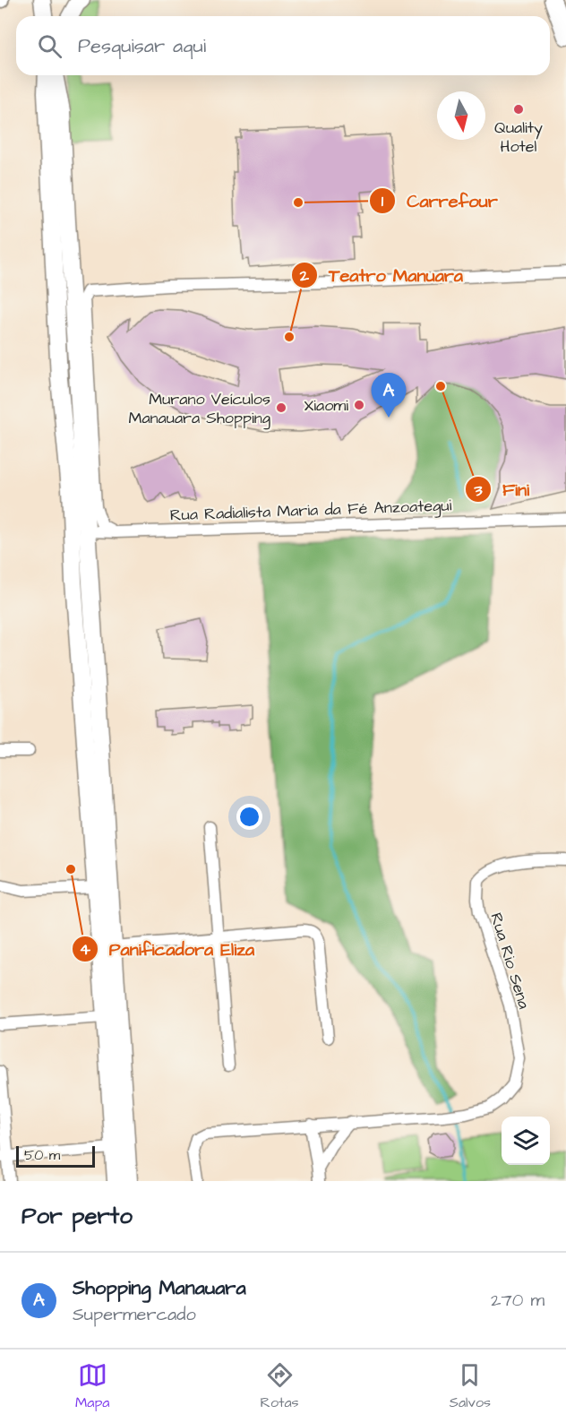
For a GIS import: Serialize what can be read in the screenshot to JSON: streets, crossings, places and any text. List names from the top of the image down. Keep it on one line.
{"streets":{"street":["Rua Radialista Maria da Fé Anzoategui","Rua Rio Sena"]},"places":["Quality Hotel","Carrefour","Teatro Manuara","Fini","Xiaomi","Murano Veículos Manauara Shopping","Panificadora Eliza"],"scale_bar":"50 m","north":"bottom","page":{"search":"Pesquisar aqui","pins":"A","scale":"50 m","heading":"Por perto","list":[{"mark":"A","name":"Shopping Manauara","note":"Supermercado","value":"270 m"}],"nav":["Mapa","Rotas","Salvos"]}}
